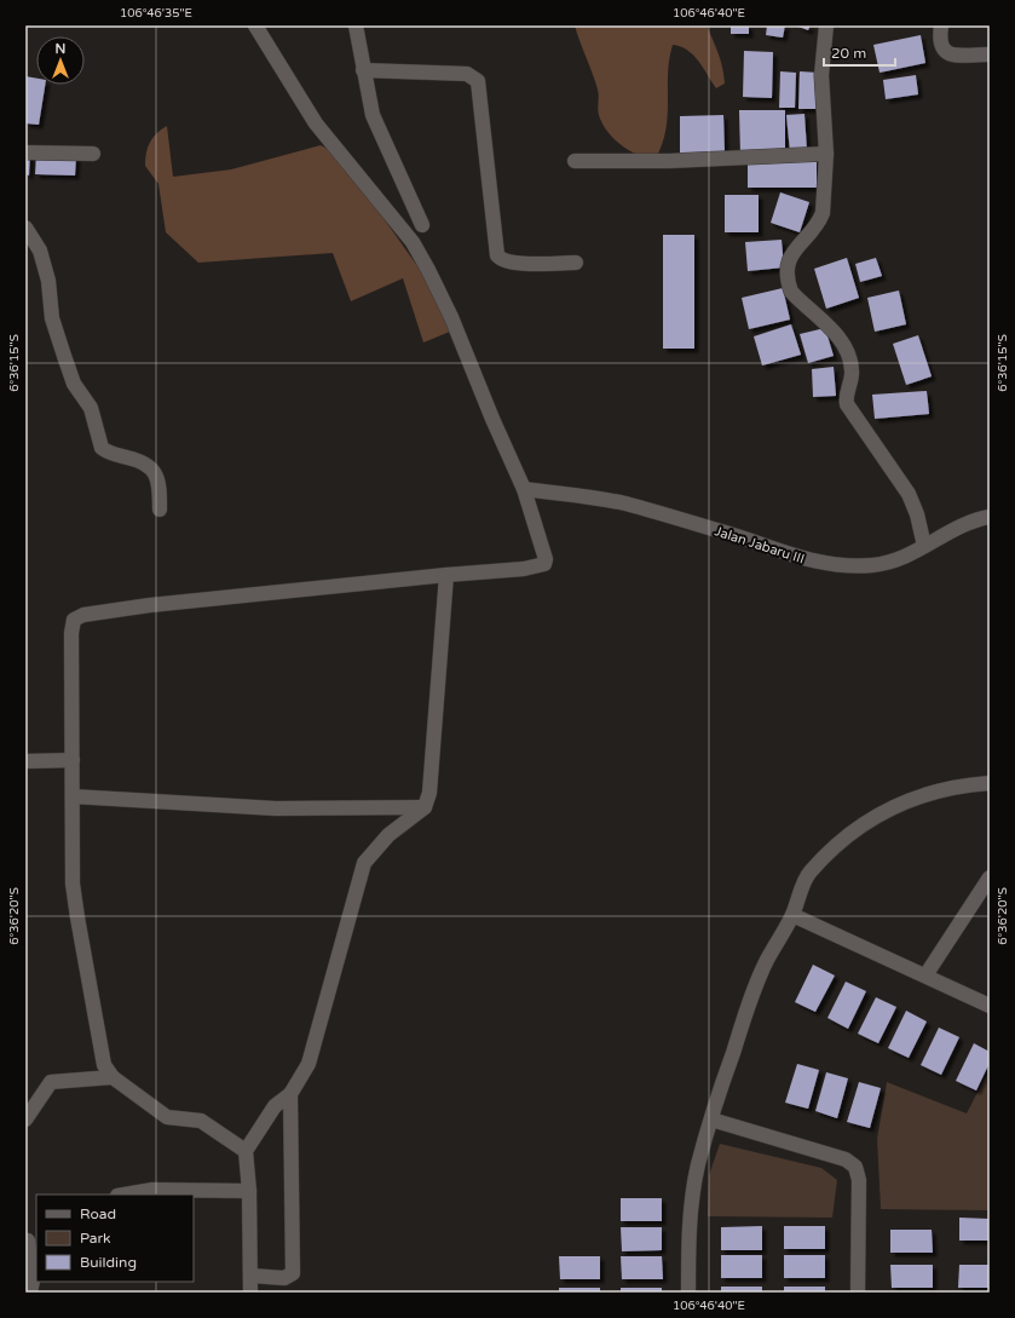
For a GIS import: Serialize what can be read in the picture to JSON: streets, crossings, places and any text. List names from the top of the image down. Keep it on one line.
{"streets":{"street":["Jalan Jabaru III"]},"legend":["Road","Park","Building"],"scale_bar":"20 m","north":"top","coordinates":["106°46'35\"E","106°46'40\"E","6°36'15\"S","6°36'20\"S"]}
